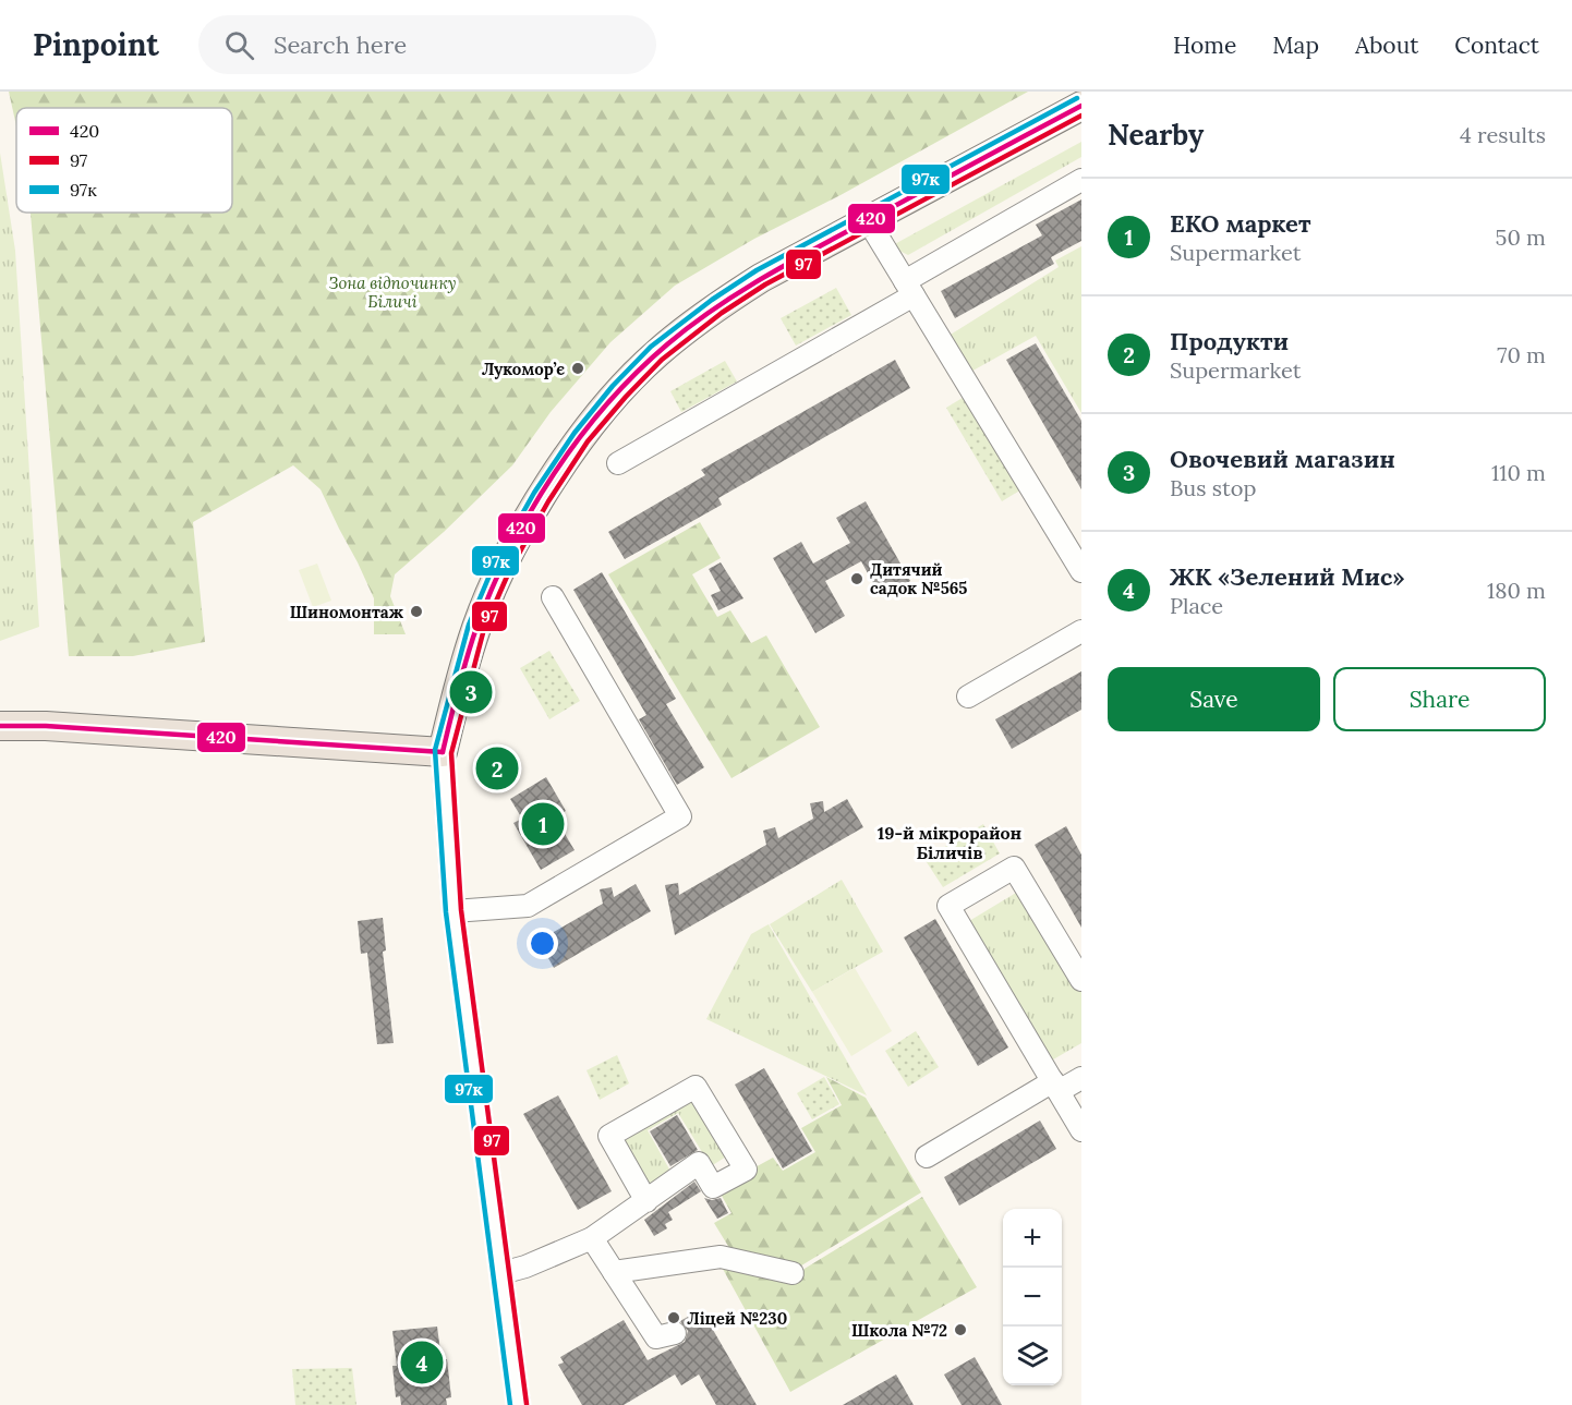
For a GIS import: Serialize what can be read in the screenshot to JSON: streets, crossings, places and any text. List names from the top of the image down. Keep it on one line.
{"districts":["19-й мікрорайон Біличів"],"parks":["Зона відпочинку Біличі"],"places":["Лукомор’є","Дитячий садок №565","Шиномонтаж","Ліцей №230","Школа №72"],"lines":["transit line 97к","transit line 420","transit line 97"],"legend":["420","97","97к"],"page":{"header":"Pinpoint","search":"Search here","nav":["Home","Map","About","Contact"],"heading":["Nearby","4 results"],"list":[{"mark":"1","name":"ЕКО маркет","note":"Supermarket","value":"50 m"},{"mark":"2","name":"Продукти","note":"Supermarket","value":"70 m"},{"mark":"3","name":"Овочевий магазин","note":"Bus stop","value":"110 m"},{"mark":"4","name":"ЖК «Зелений Мис»","note":"Place","value":"180 m"}],"buttons":["Save","Share"],"pins":["3","2","1","4"],"map_buttons":["+","−"]}}
